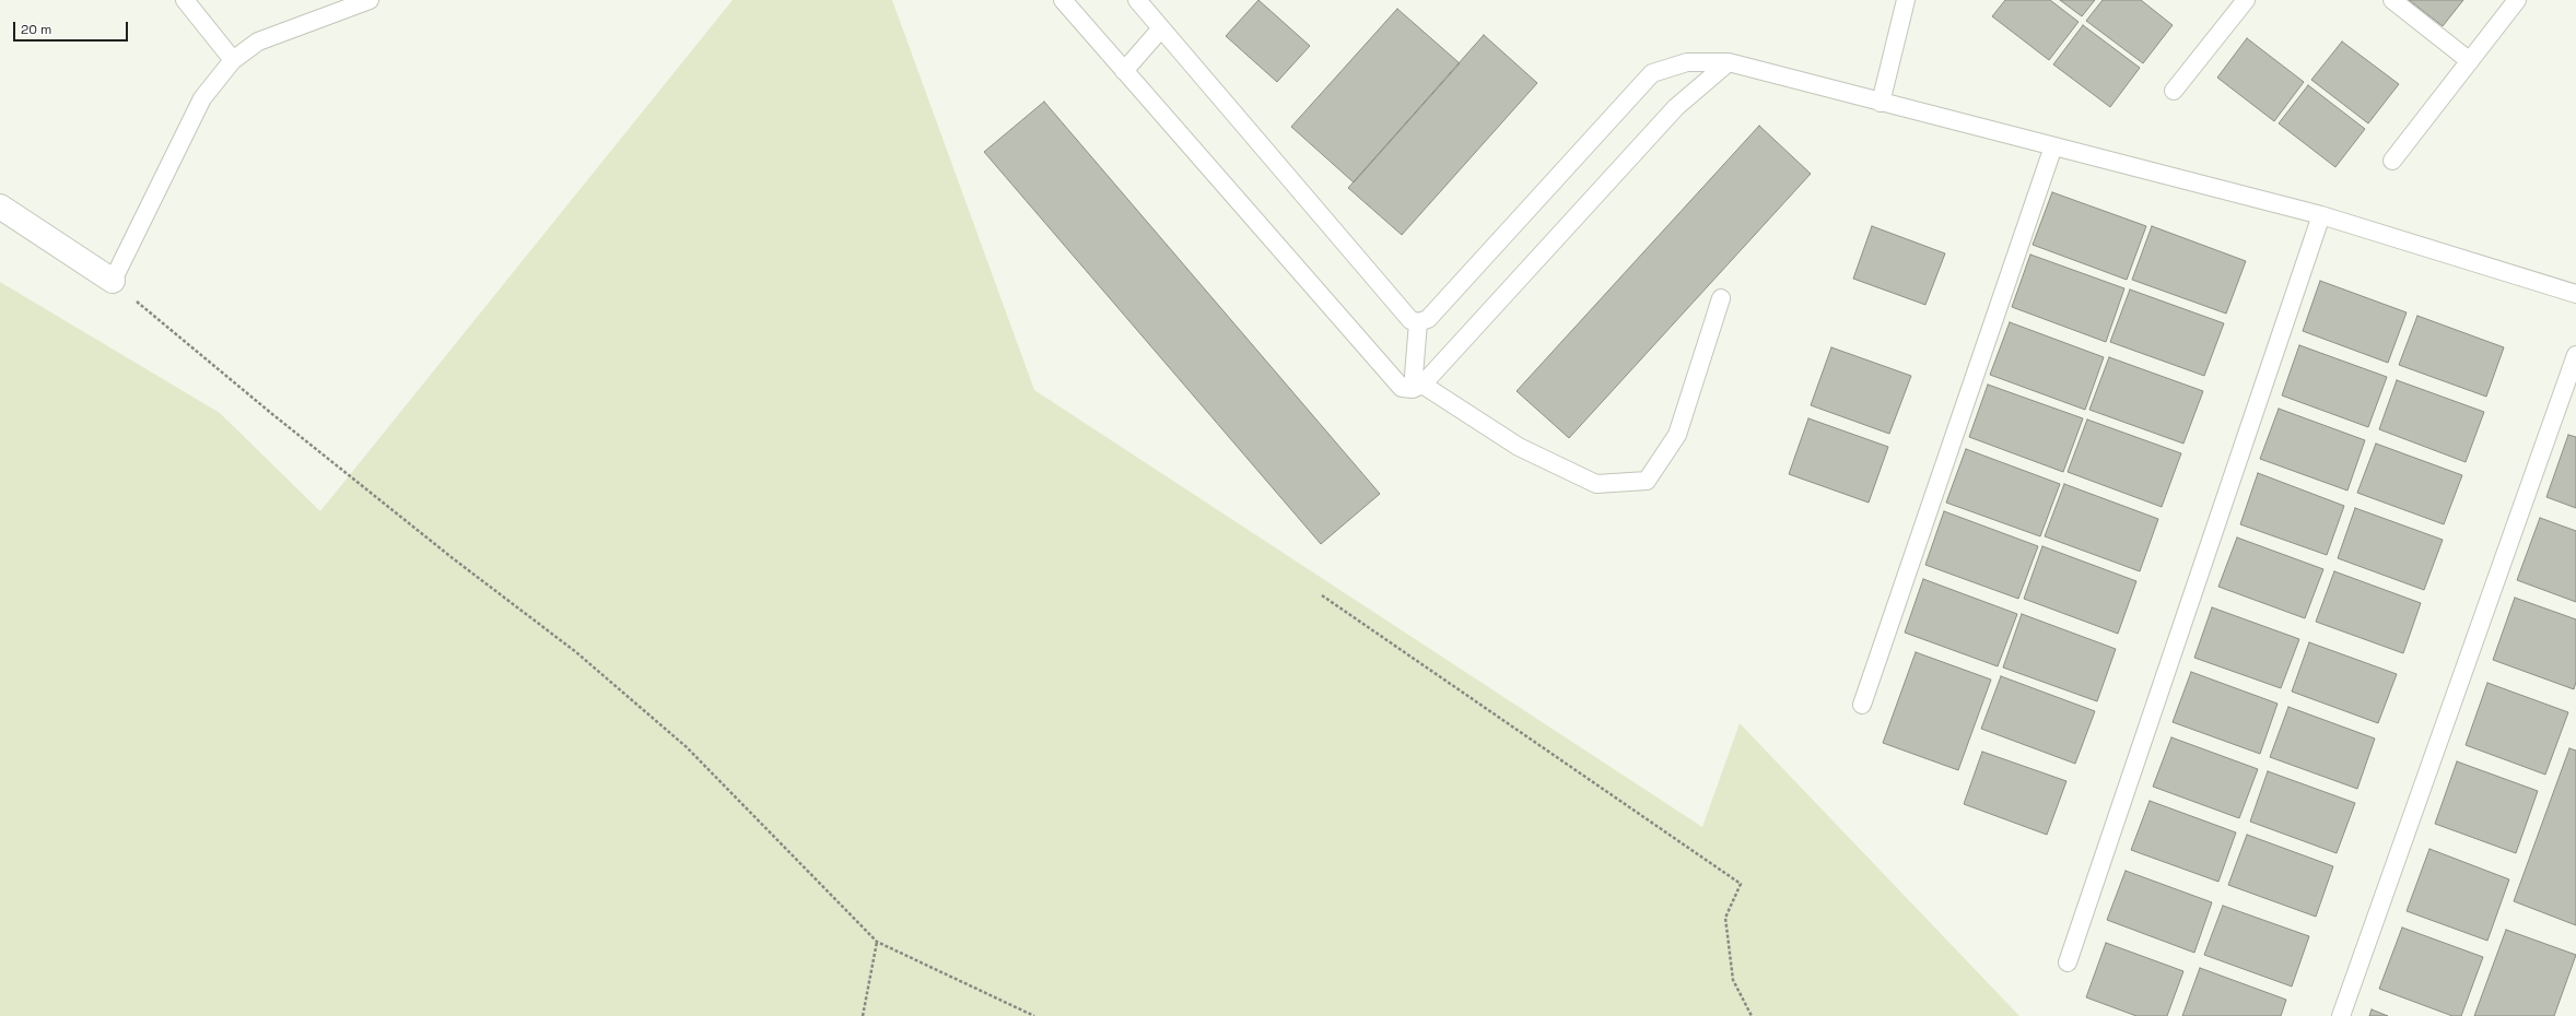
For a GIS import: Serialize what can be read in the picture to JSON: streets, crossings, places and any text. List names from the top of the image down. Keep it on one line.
{"scale_bar":"20 m"}
